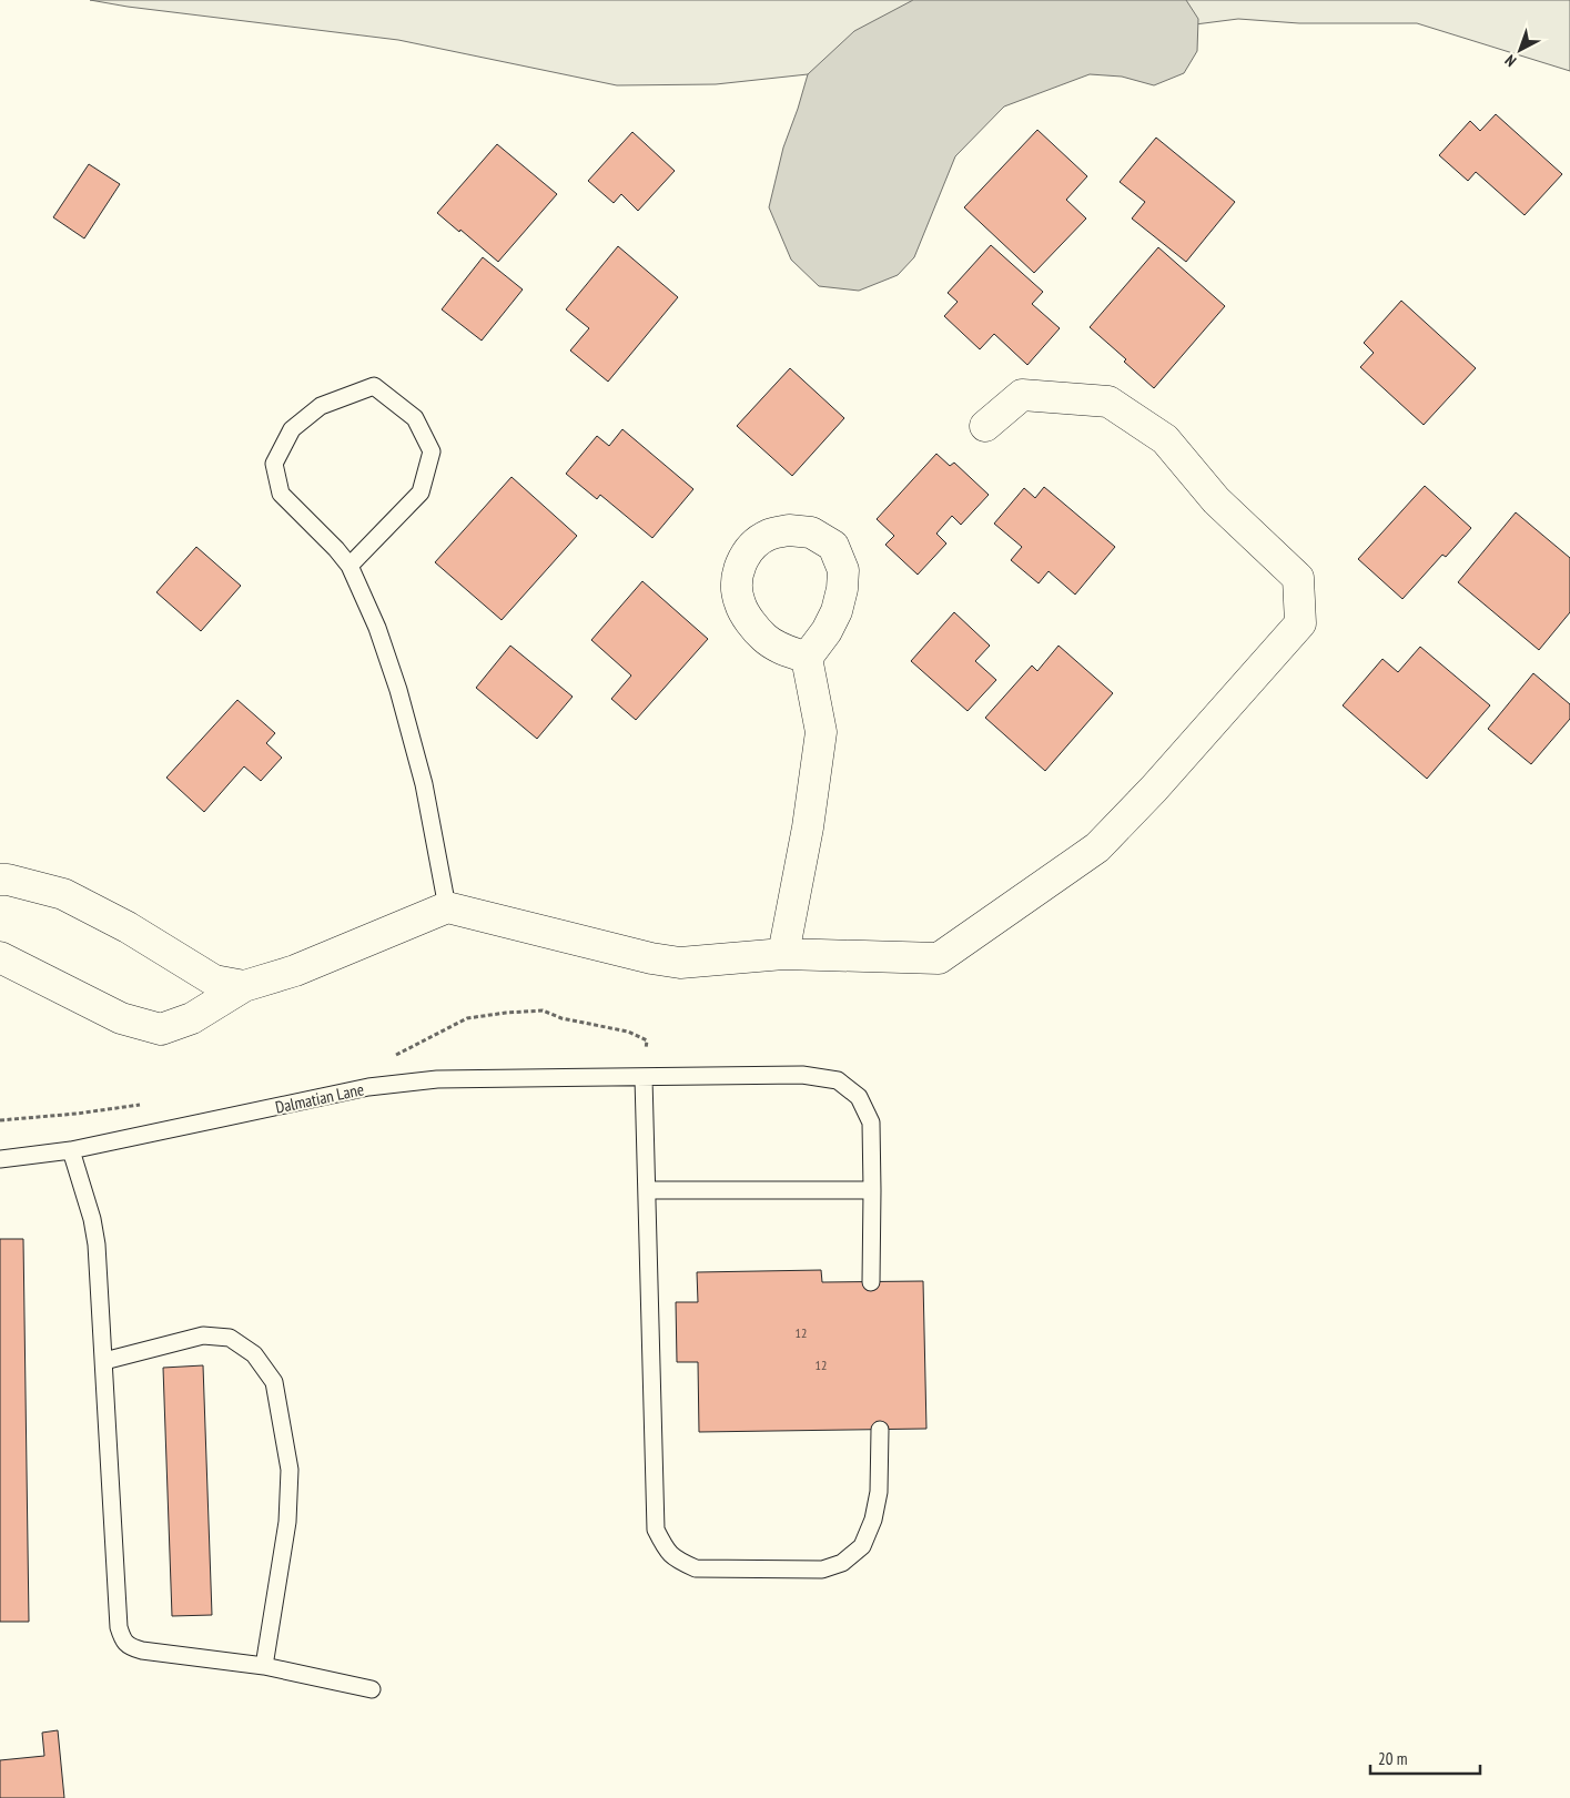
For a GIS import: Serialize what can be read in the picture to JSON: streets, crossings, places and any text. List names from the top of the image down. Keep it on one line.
{"streets":{"lane":["Dalmatian Lane"]},"house_numbers":["12","12"],"scale_bar":"20 m","north":"bottom left"}
